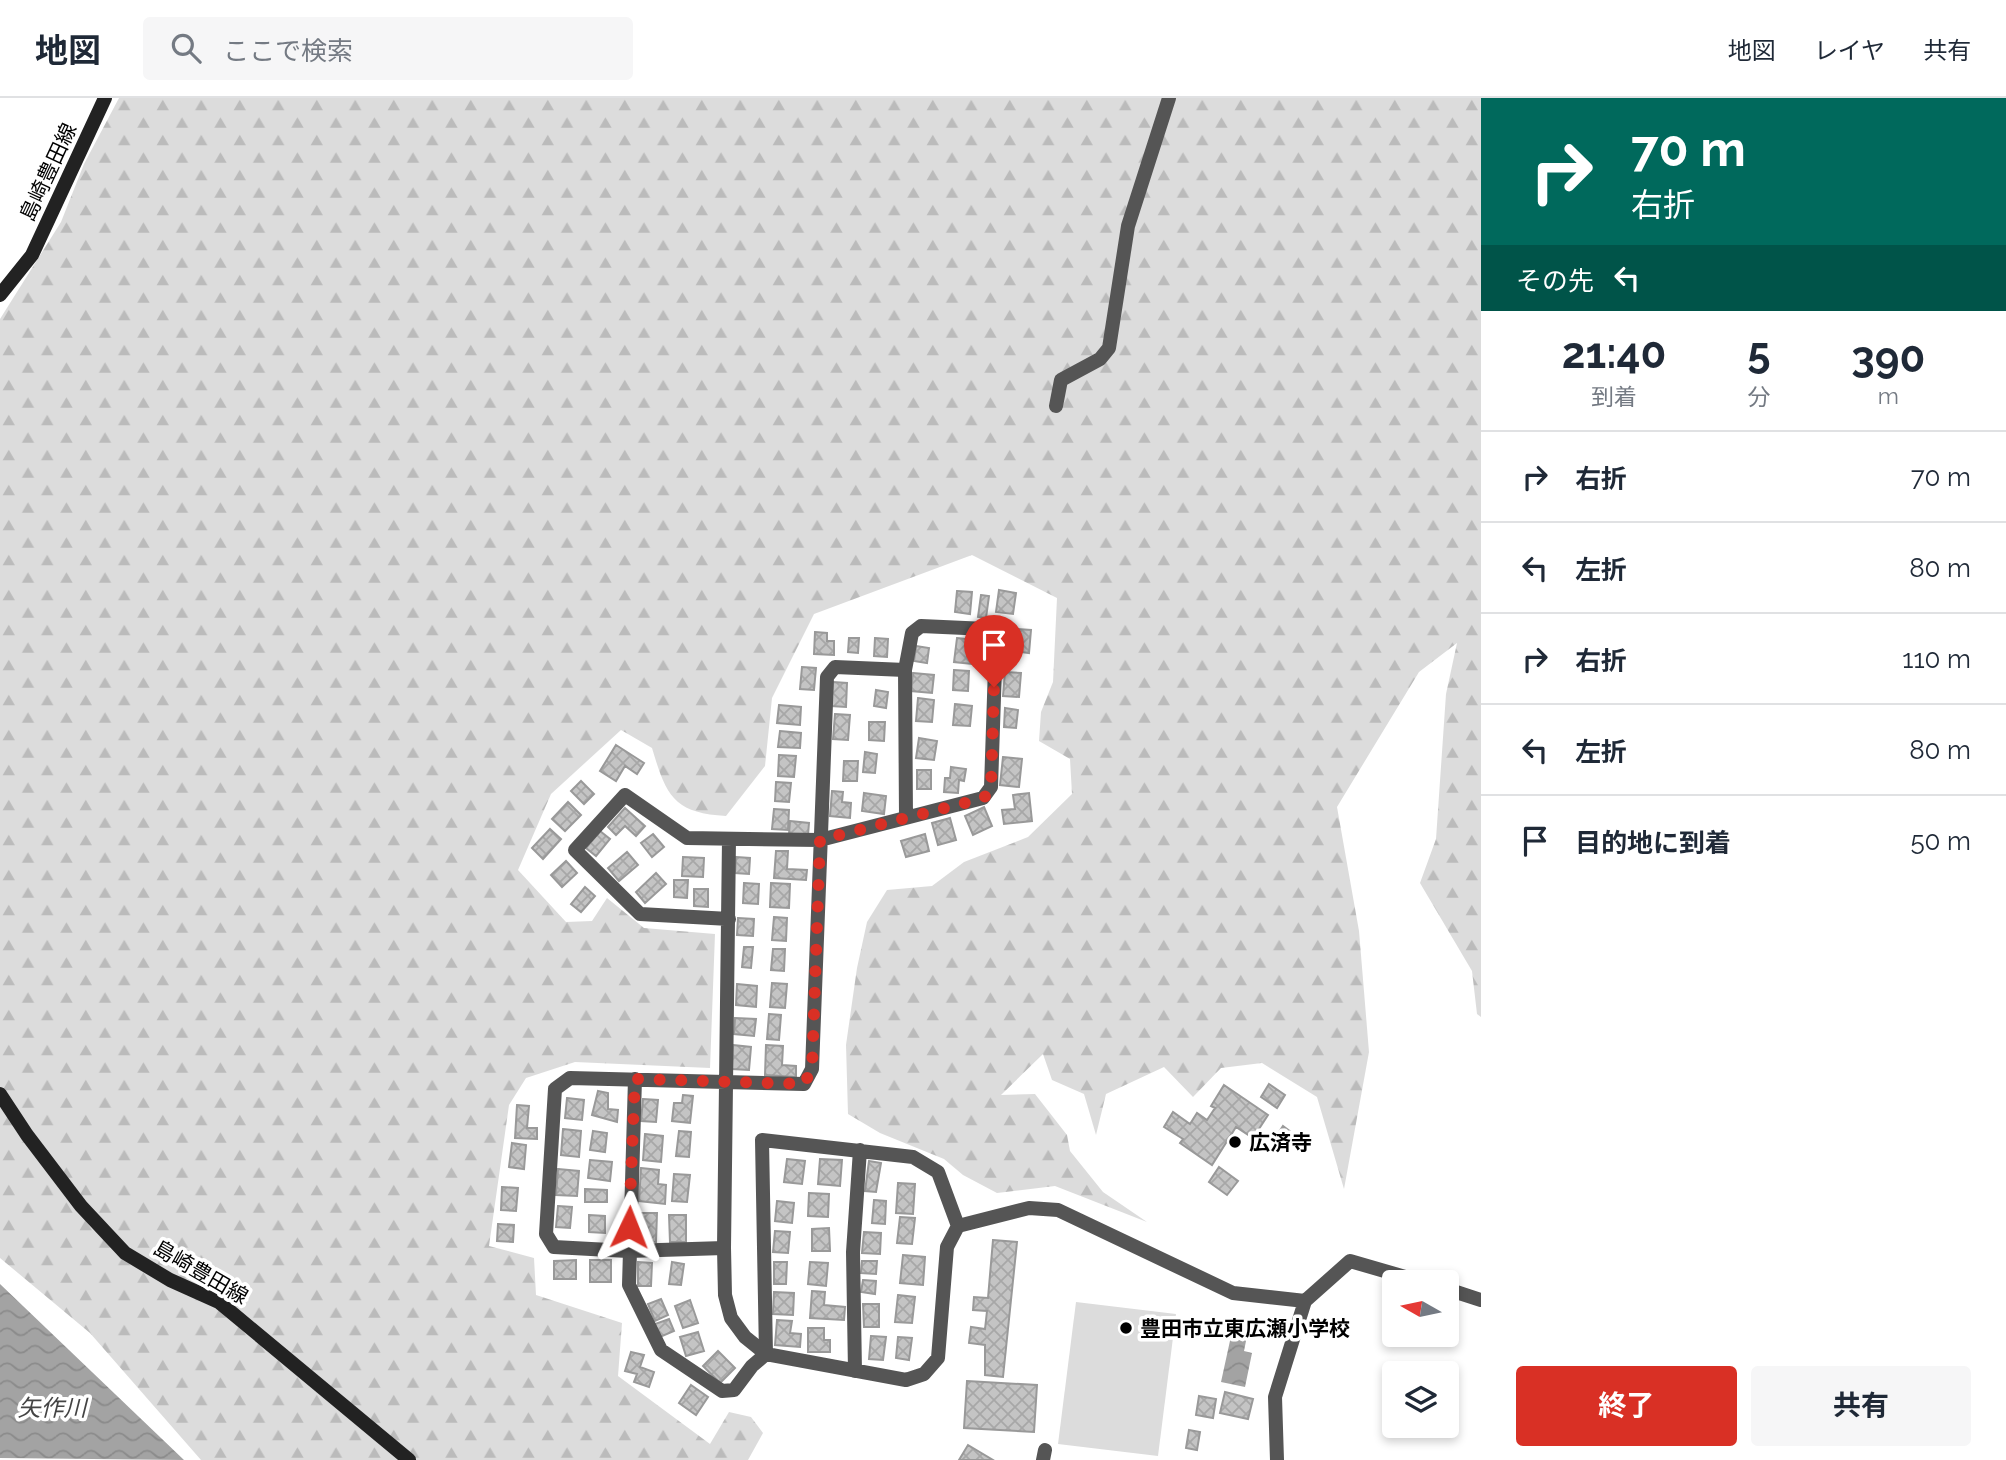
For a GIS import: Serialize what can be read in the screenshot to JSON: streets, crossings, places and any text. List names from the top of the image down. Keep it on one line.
{"streets":{"main road":["島崎豊田線"]},"water":["矢作川"],"places":["広済寺","豊田市立東広瀬小学校"],"north":"left","page":{"header":"地図","search":"ここで検索","nav":["地図","レイヤ","共有"],"turn":["70 m","右折"],"then":"その先","eta":["21:40","到着","5","分","390","m"],"list":[{"name":"右折","value":"70 m"},{"name":"左折","value":"80 m"},{"name":"右折","value":"110 m"},{"name":"左折","value":"80 m"},{"name":"目的地に到着","value":"50 m"}],"buttons":["終了","共有"]}}
